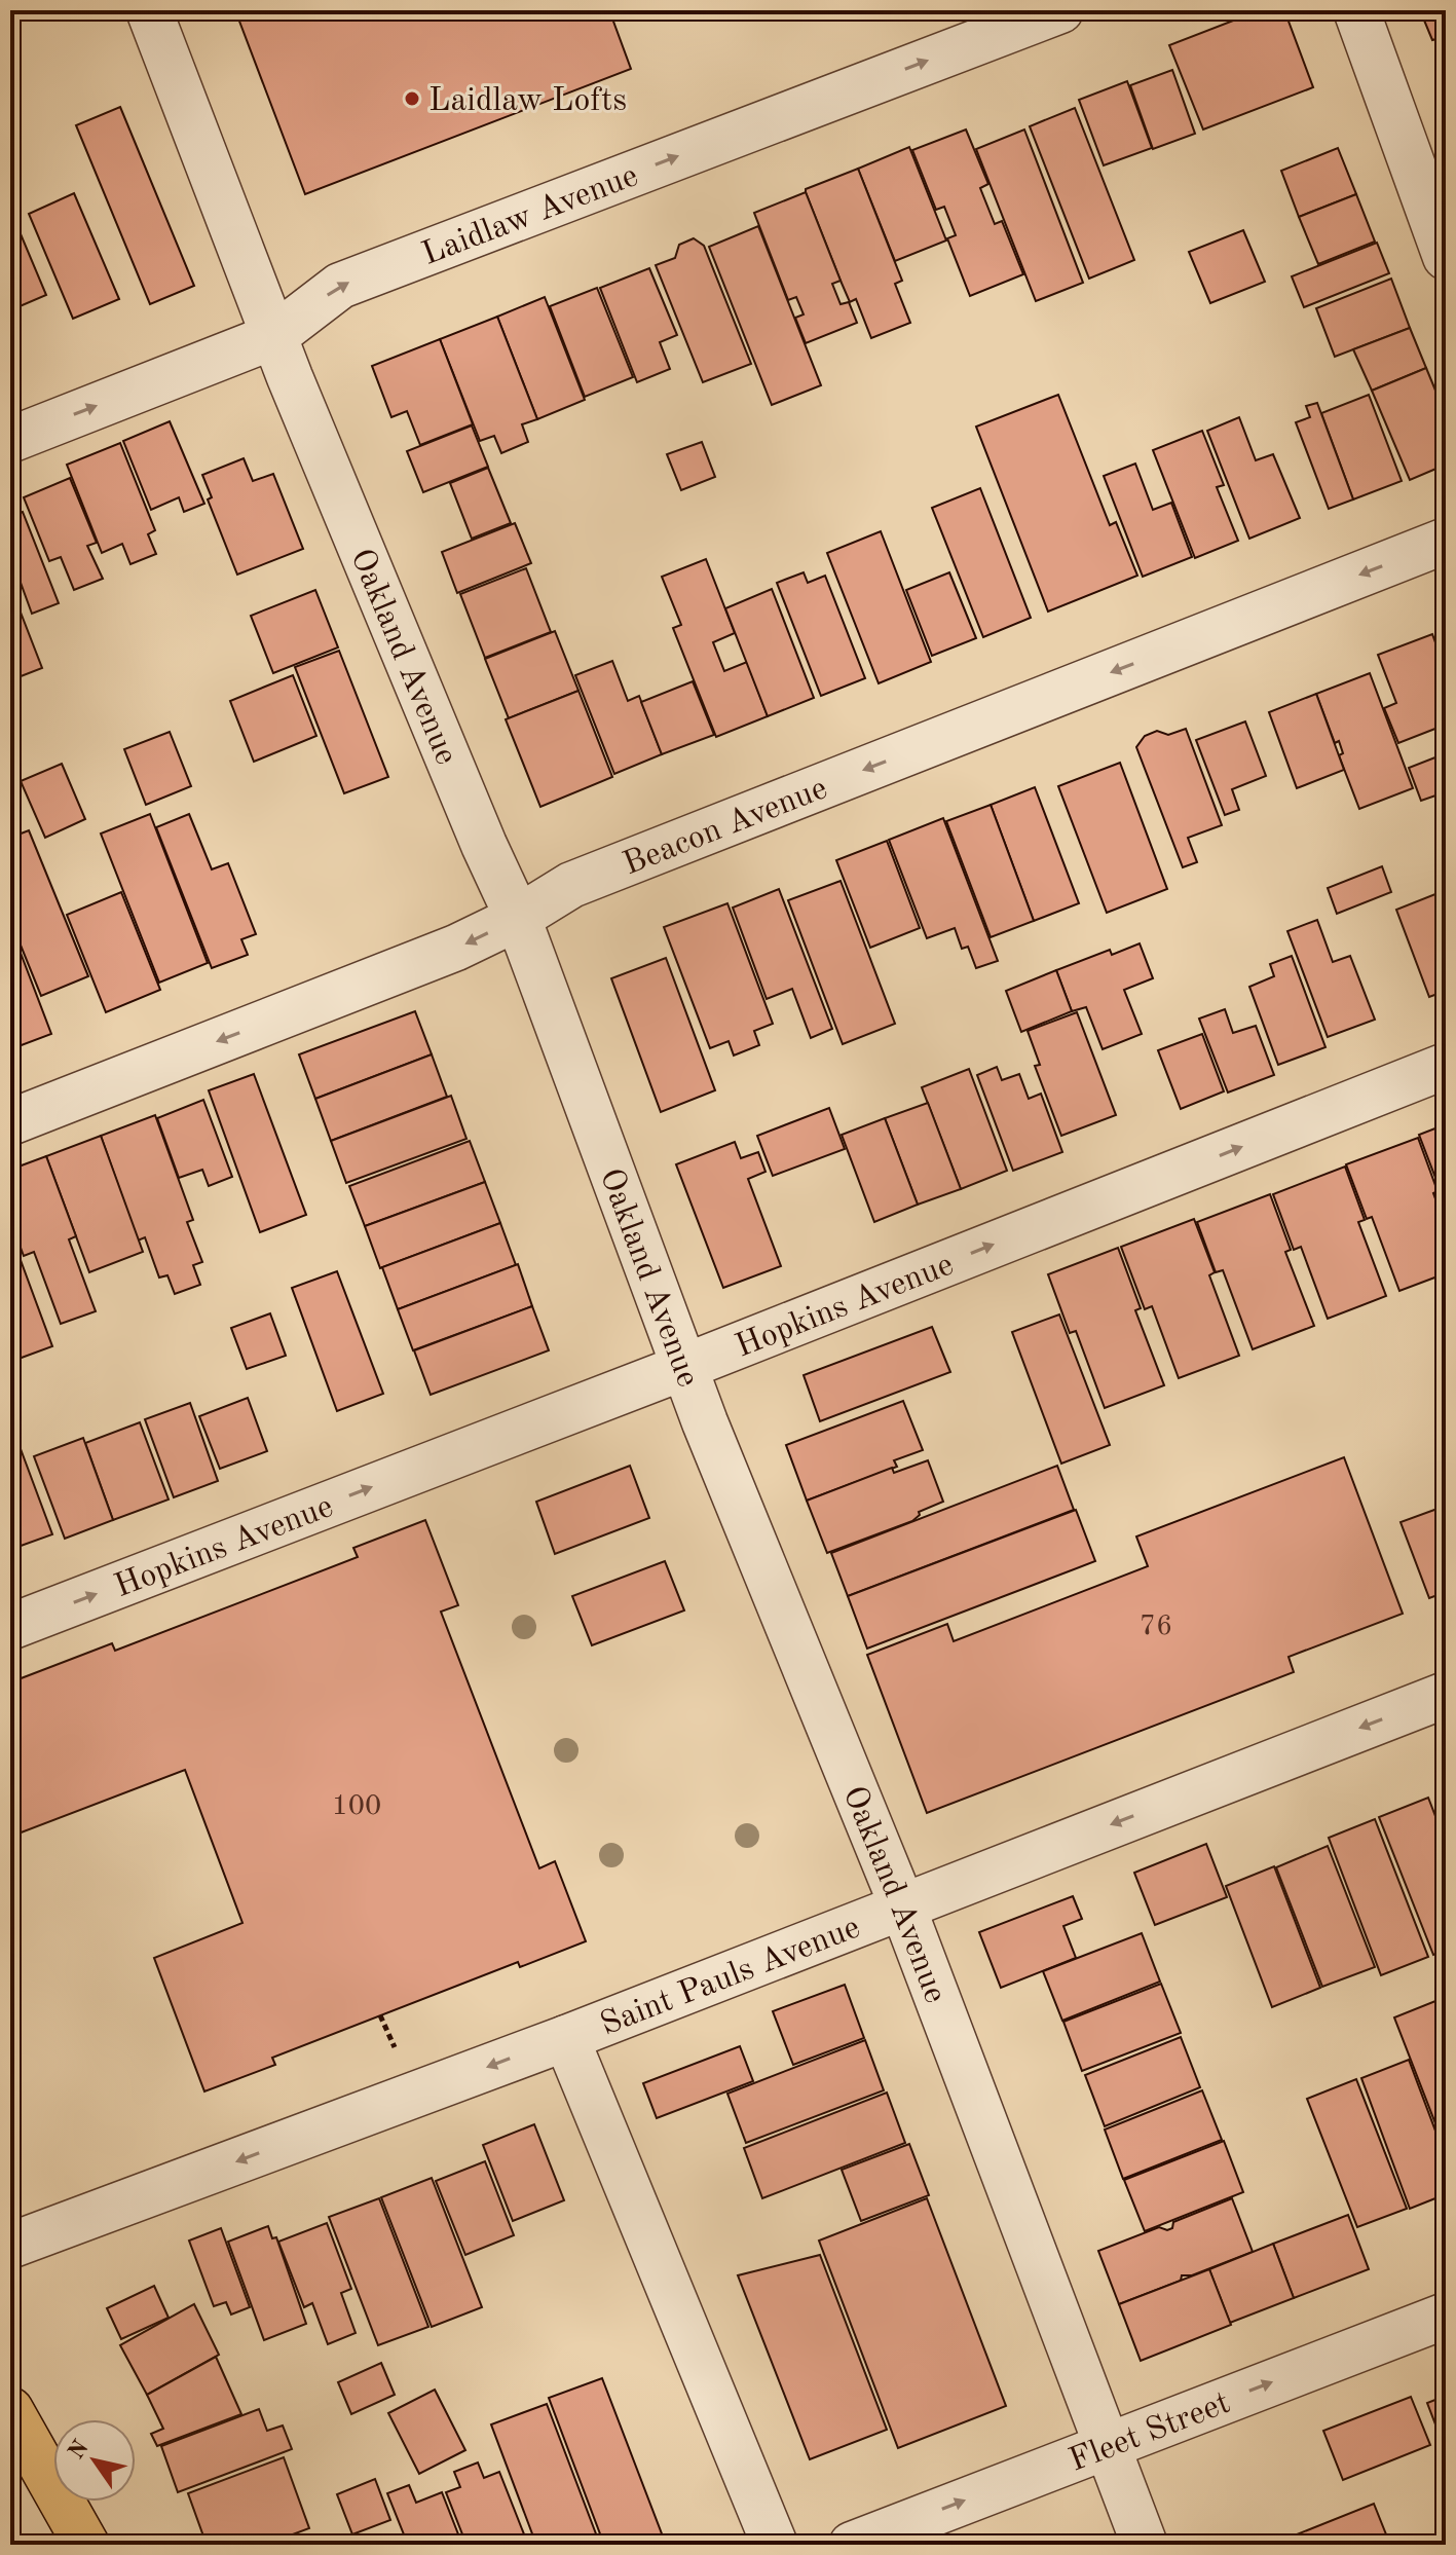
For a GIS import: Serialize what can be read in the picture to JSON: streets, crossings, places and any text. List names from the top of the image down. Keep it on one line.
{"streets":{"street":["Laidlaw Avenue","Oakland Avenue","Beacon Avenue","Hopkins Avenue","Saint Pauls Avenue","Fleet Street"]},"crossings":[["Laidlaw Avenue","Oakland Avenue"],["Oakland Avenue","Beacon Avenue"],["Oakland Avenue","Hopkins Avenue"],["Oakland Avenue","Saint Pauls Avenue"],["Oakland Avenue","Fleet Street"]],"one_way":["Laidlaw Avenue","Beacon Avenue","Hopkins Avenue","Saint Pauls Avenue","Fleet Street"],"places":["Laidlaw Lofts"],"house_numbers":["76","100"],"north":"top left"}
